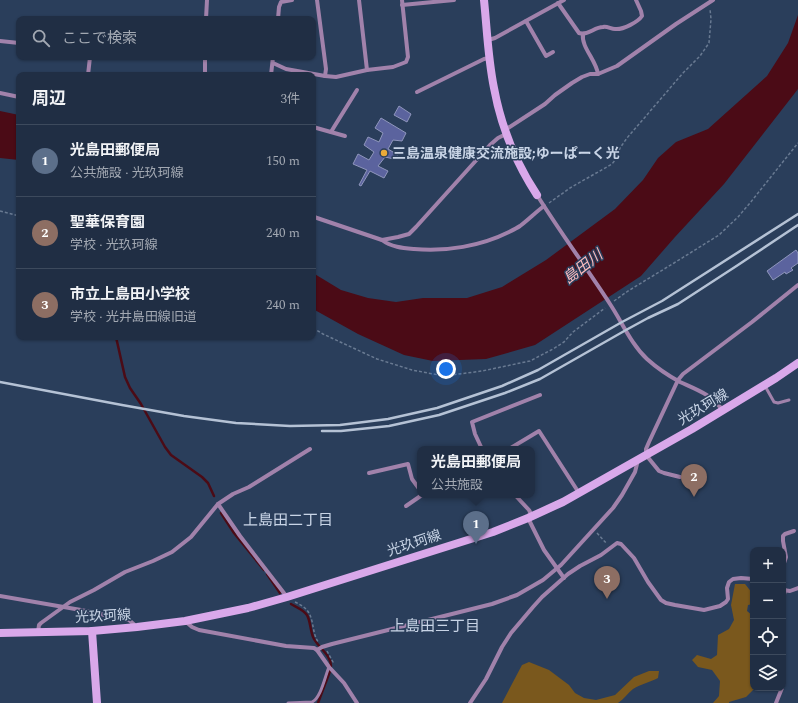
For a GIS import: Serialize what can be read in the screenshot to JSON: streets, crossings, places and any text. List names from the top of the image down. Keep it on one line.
{"streets":{"main road":["光玖珂線"]},"districts":["上島田二丁目","上島田三丁目"],"water":["島田川"],"places":["三島温泉健康交流施設;ゆーぱーく光"],"page":{"search":"ここで検索","heading":["周辺","3件"],"list":[{"mark":"1","name":"光島田郵便局","note":"公共施設 · 光玖珂線","value":"150 m"},{"mark":"2","name":"聖華保育園","note":"学校 · 光玖珂線","value":"240 m"},{"mark":"3","name":"市立上島田小学校","note":"学校 · 光井島田線旧道","value":"240 m"}],"popup":["光島田郵便局","公共施設"],"pins":["2","1","3"],"map_buttons":["+","−"]}}
